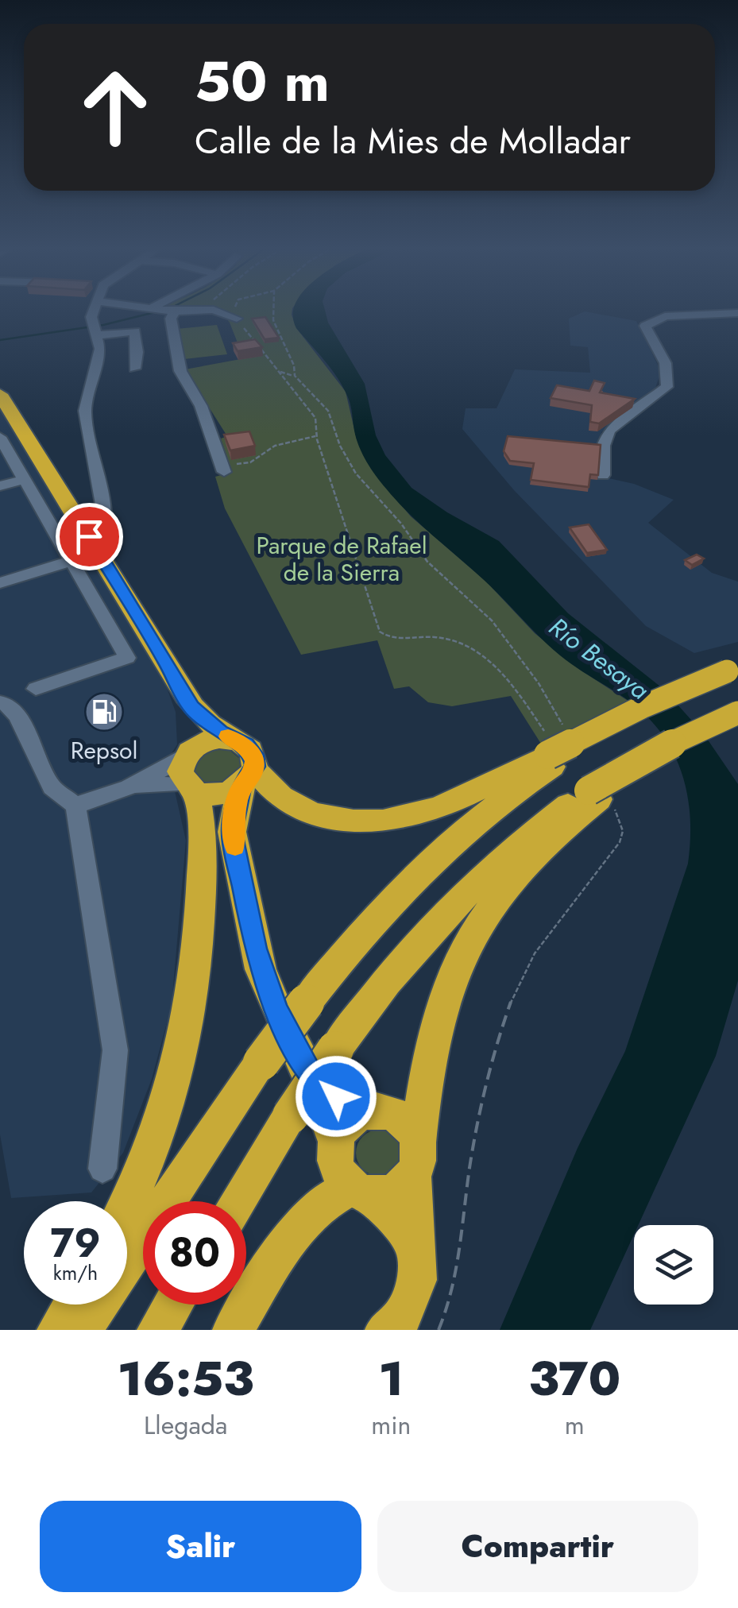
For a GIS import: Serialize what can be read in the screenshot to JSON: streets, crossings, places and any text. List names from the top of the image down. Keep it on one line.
{"water":["Río Besaya"],"parks":["Parque de Rafael de la Sierra"],"places":{"fuel station":["Repsol"]},"page":{"turn":["50 m","Calle de la Mies de Molladar"],"speed":"79 km/h","limit":"80","eta":["16:53","Llegada","1","min","370","m"],"buttons":["Salir","Compartir"]}}
